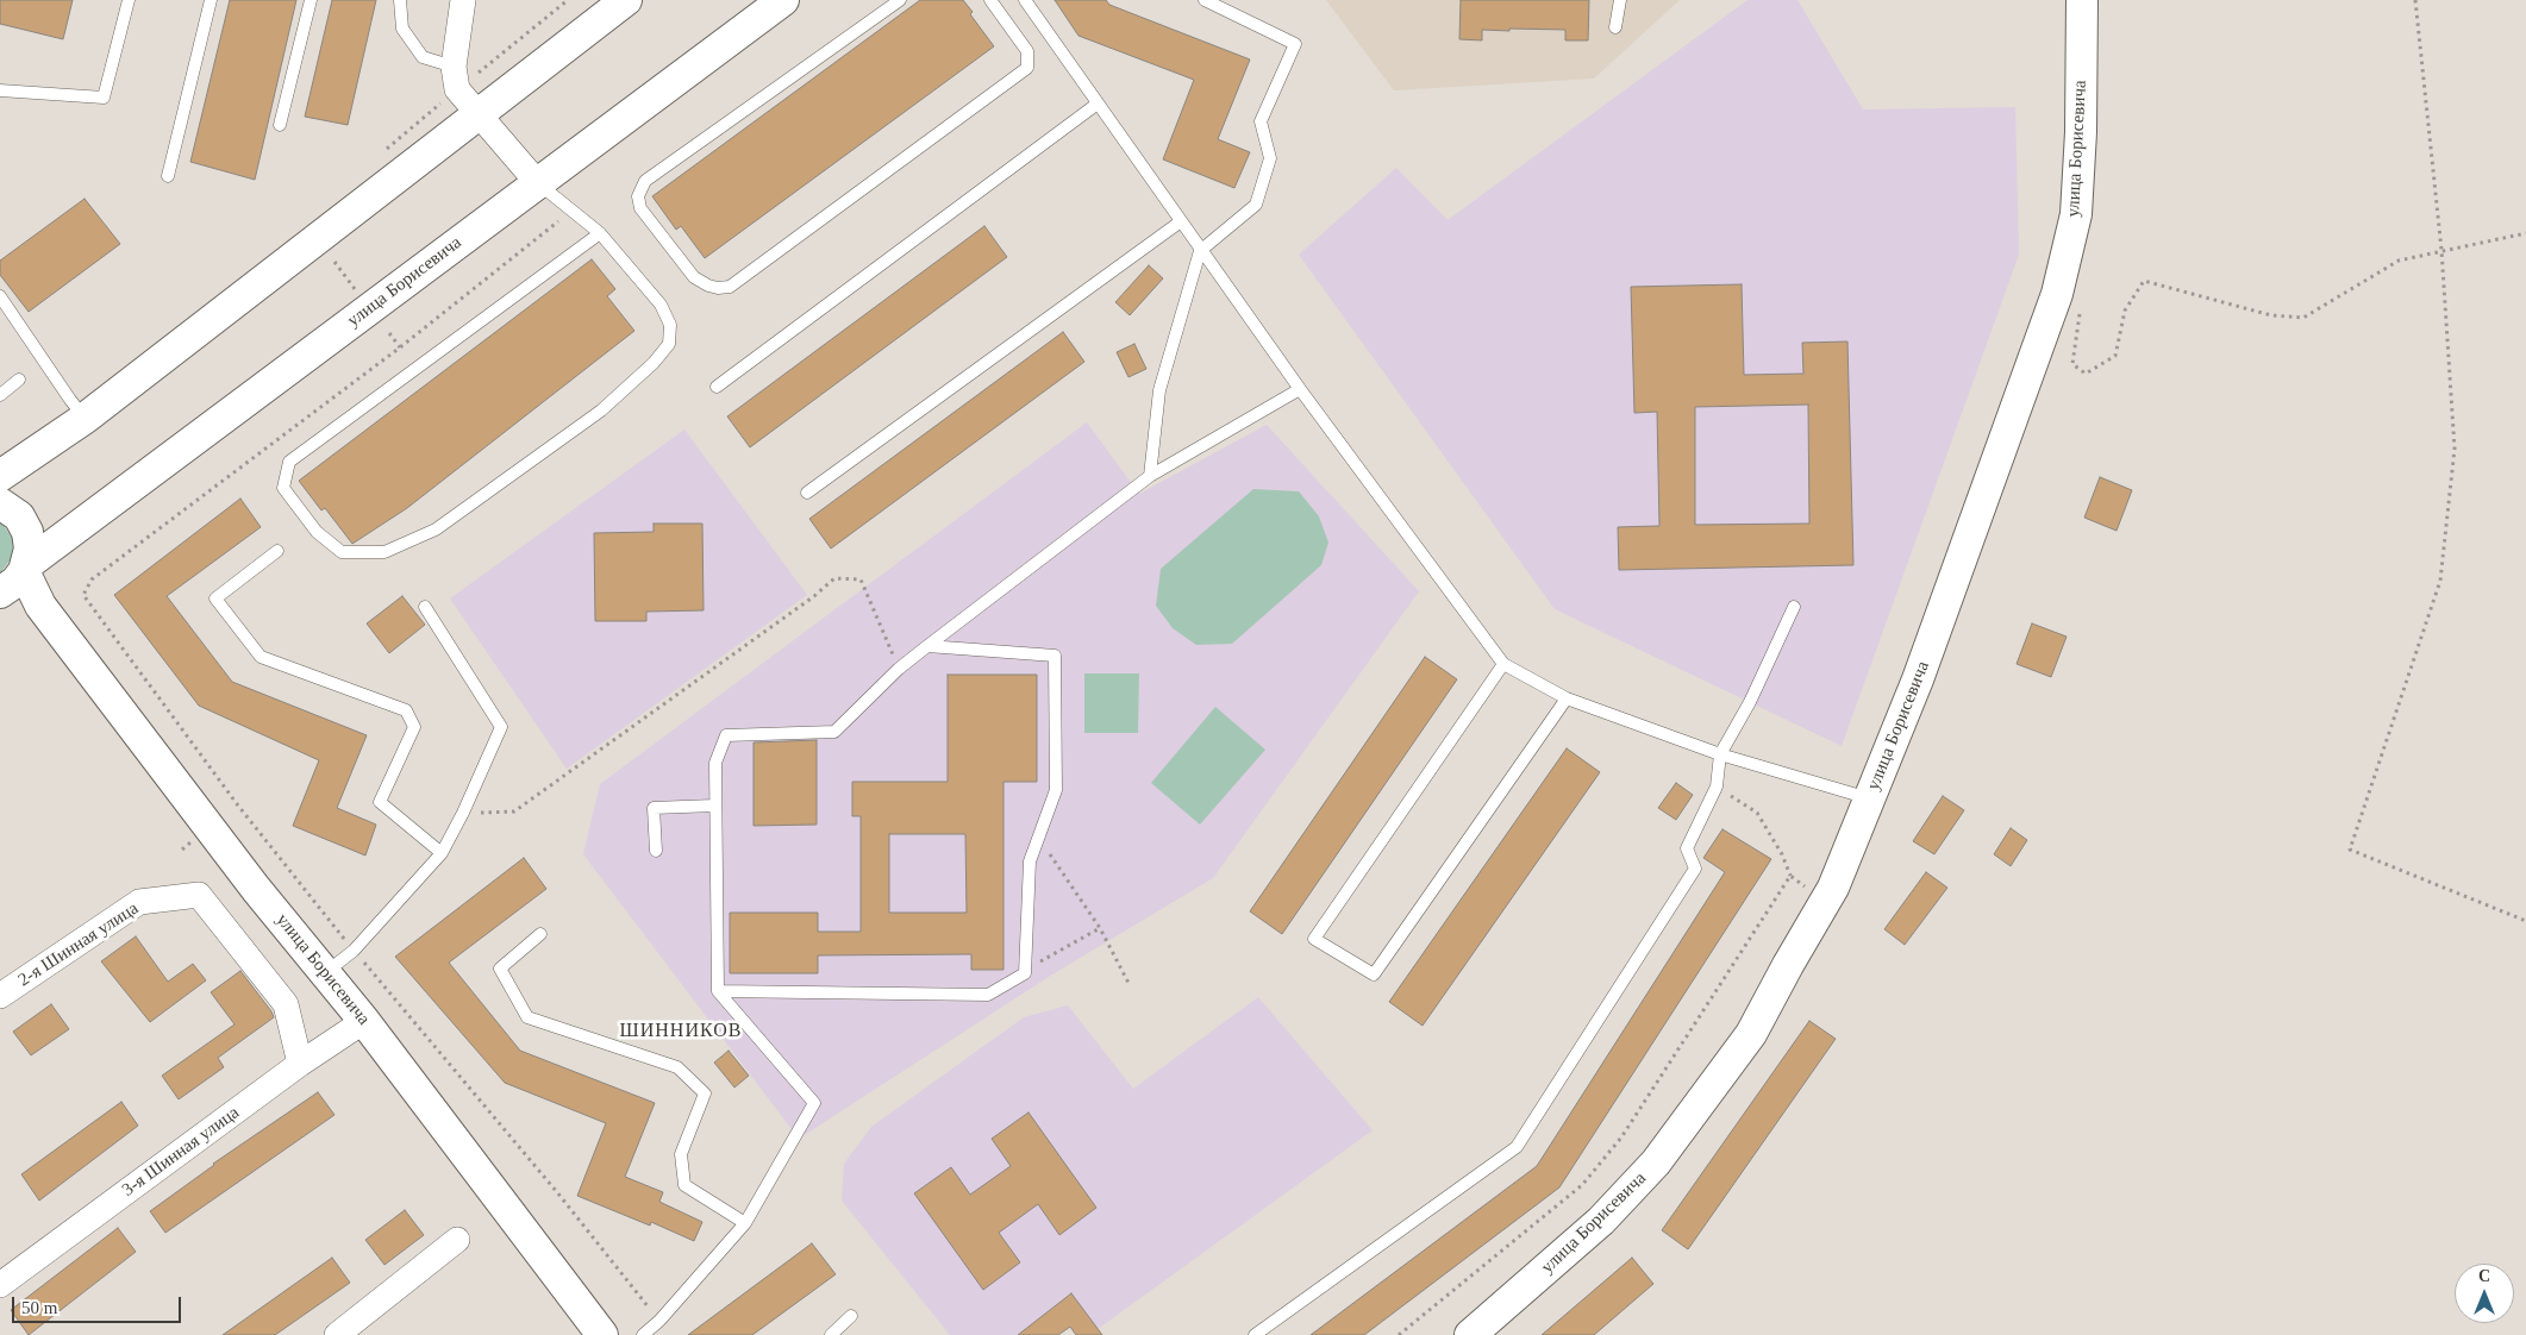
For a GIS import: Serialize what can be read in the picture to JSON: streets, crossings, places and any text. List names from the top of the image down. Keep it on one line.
{"streets":{"street":["улица Борисевича","2-я Шинная улица","3-я Шинная улица"]},"crossings":[["улица Борисевича","3-я Шинная улица"],["2-я Шинная улица","3-я Шинная улица"]],"districts":["ШИННИКОВ"],"scale_bar":"50 m","north":"top"}
